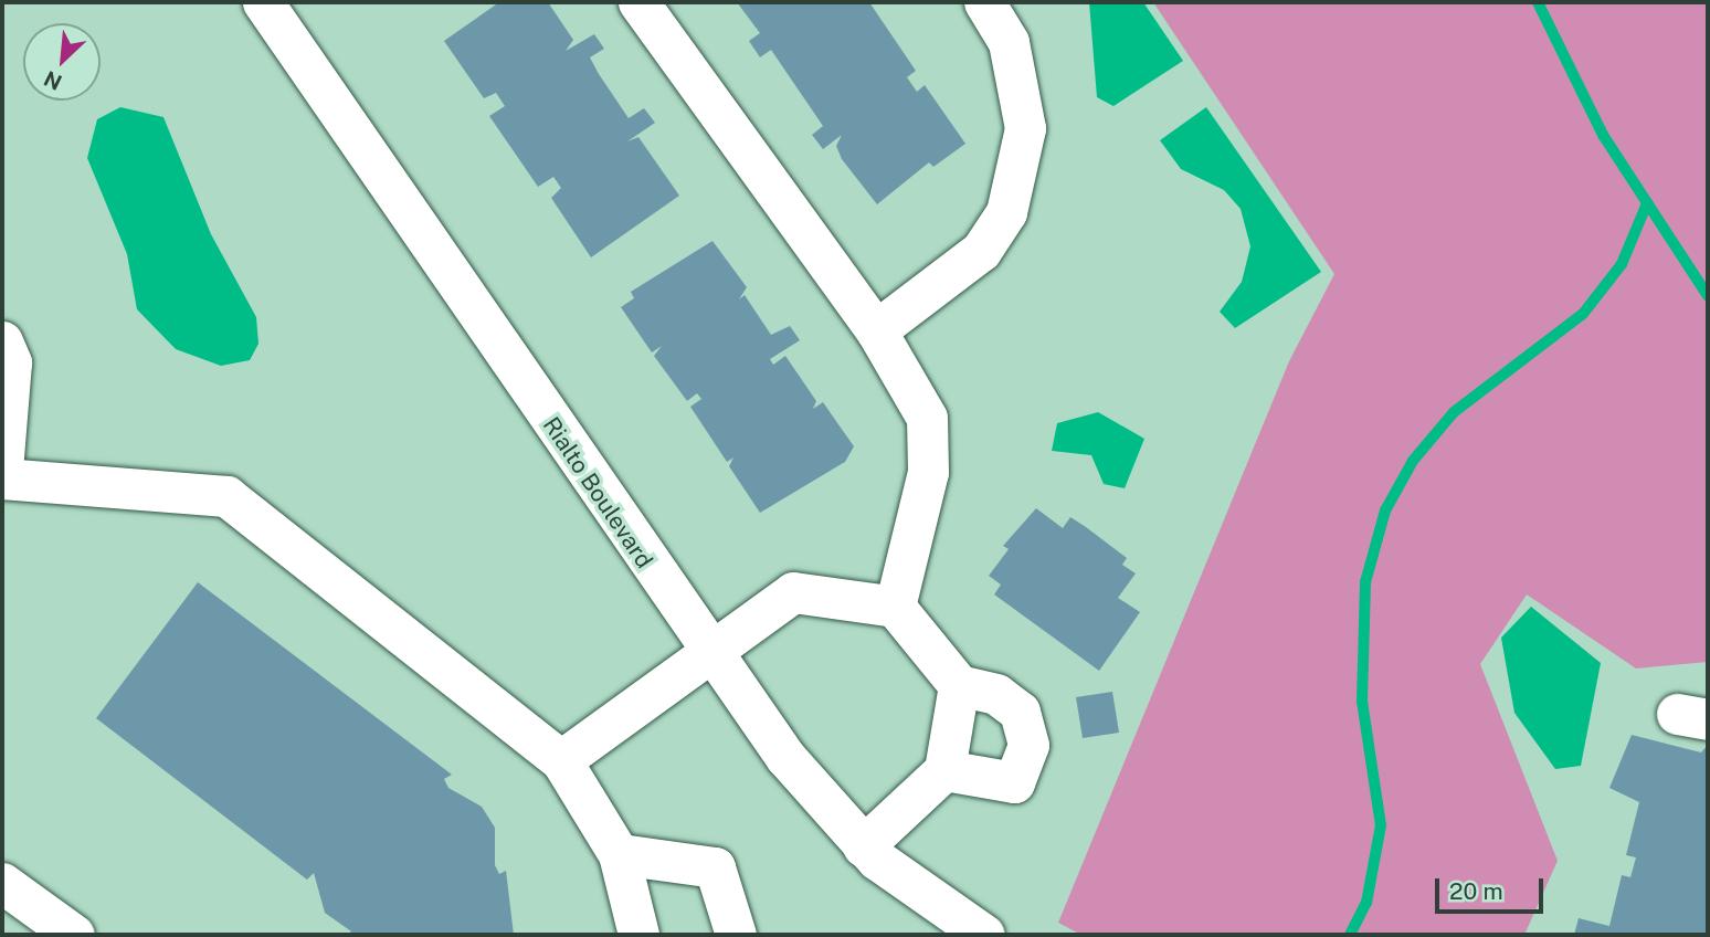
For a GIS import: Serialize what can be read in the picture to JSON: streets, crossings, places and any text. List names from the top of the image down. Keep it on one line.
{"streets":{"street":["Rialto Boulevard"]},"scale_bar":"20 m","north":"bottom left"}
